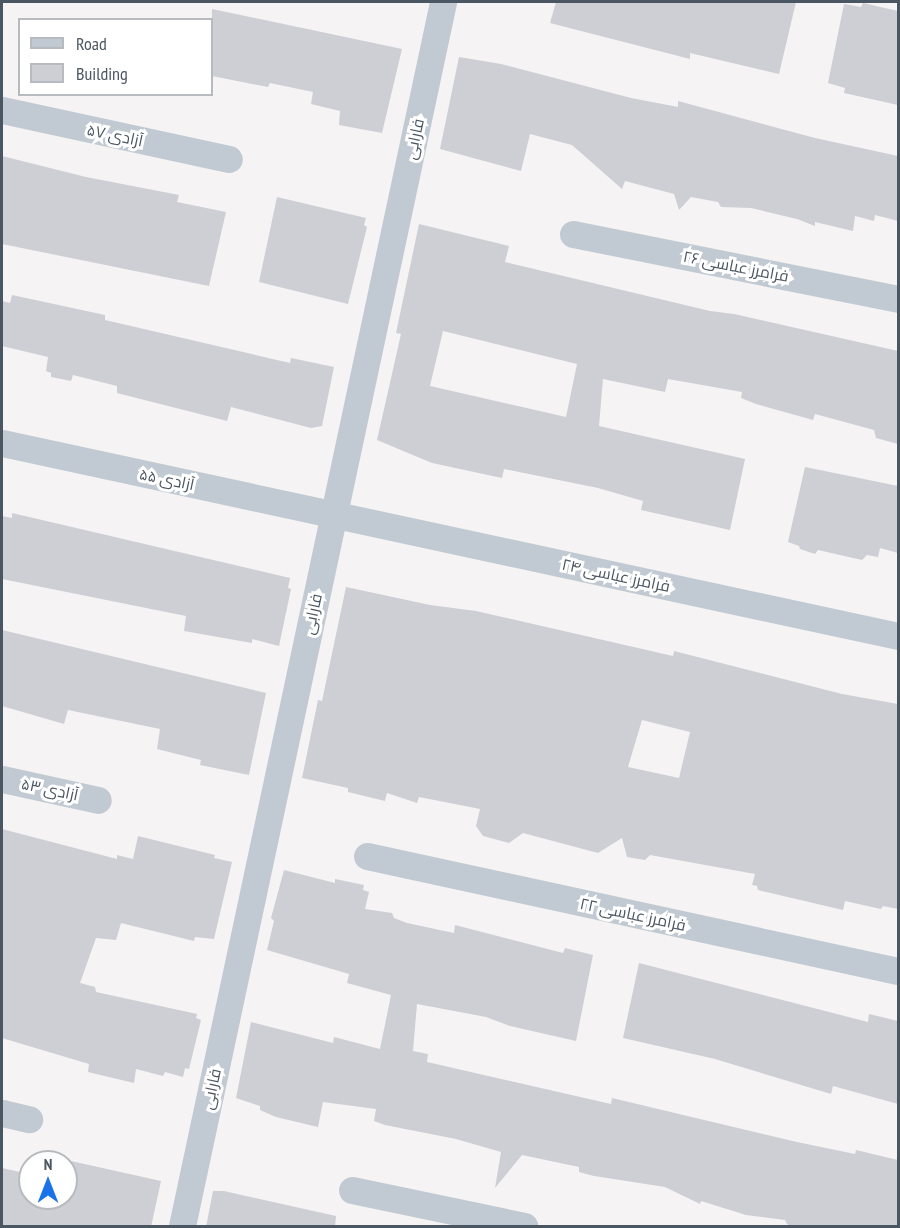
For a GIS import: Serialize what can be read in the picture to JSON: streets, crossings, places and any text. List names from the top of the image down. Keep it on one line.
{"streets":{"street":["آزادی ۵۷","فارابی","فرامرز عباسی ۲۶","آزادی ۵۵","فرامرز عباسی ۲۴","۵۳ آزادی","فرامرز عباسی ۲۲"]},"crossings":[["فارابی","آزادی ۵۵"],["فارابی","فرامرز عباسی ۲۴"],["آزادی ۵۵","فرامرز عباسی ۲۴"]],"legend":["Road","Building"],"north":"top"}
